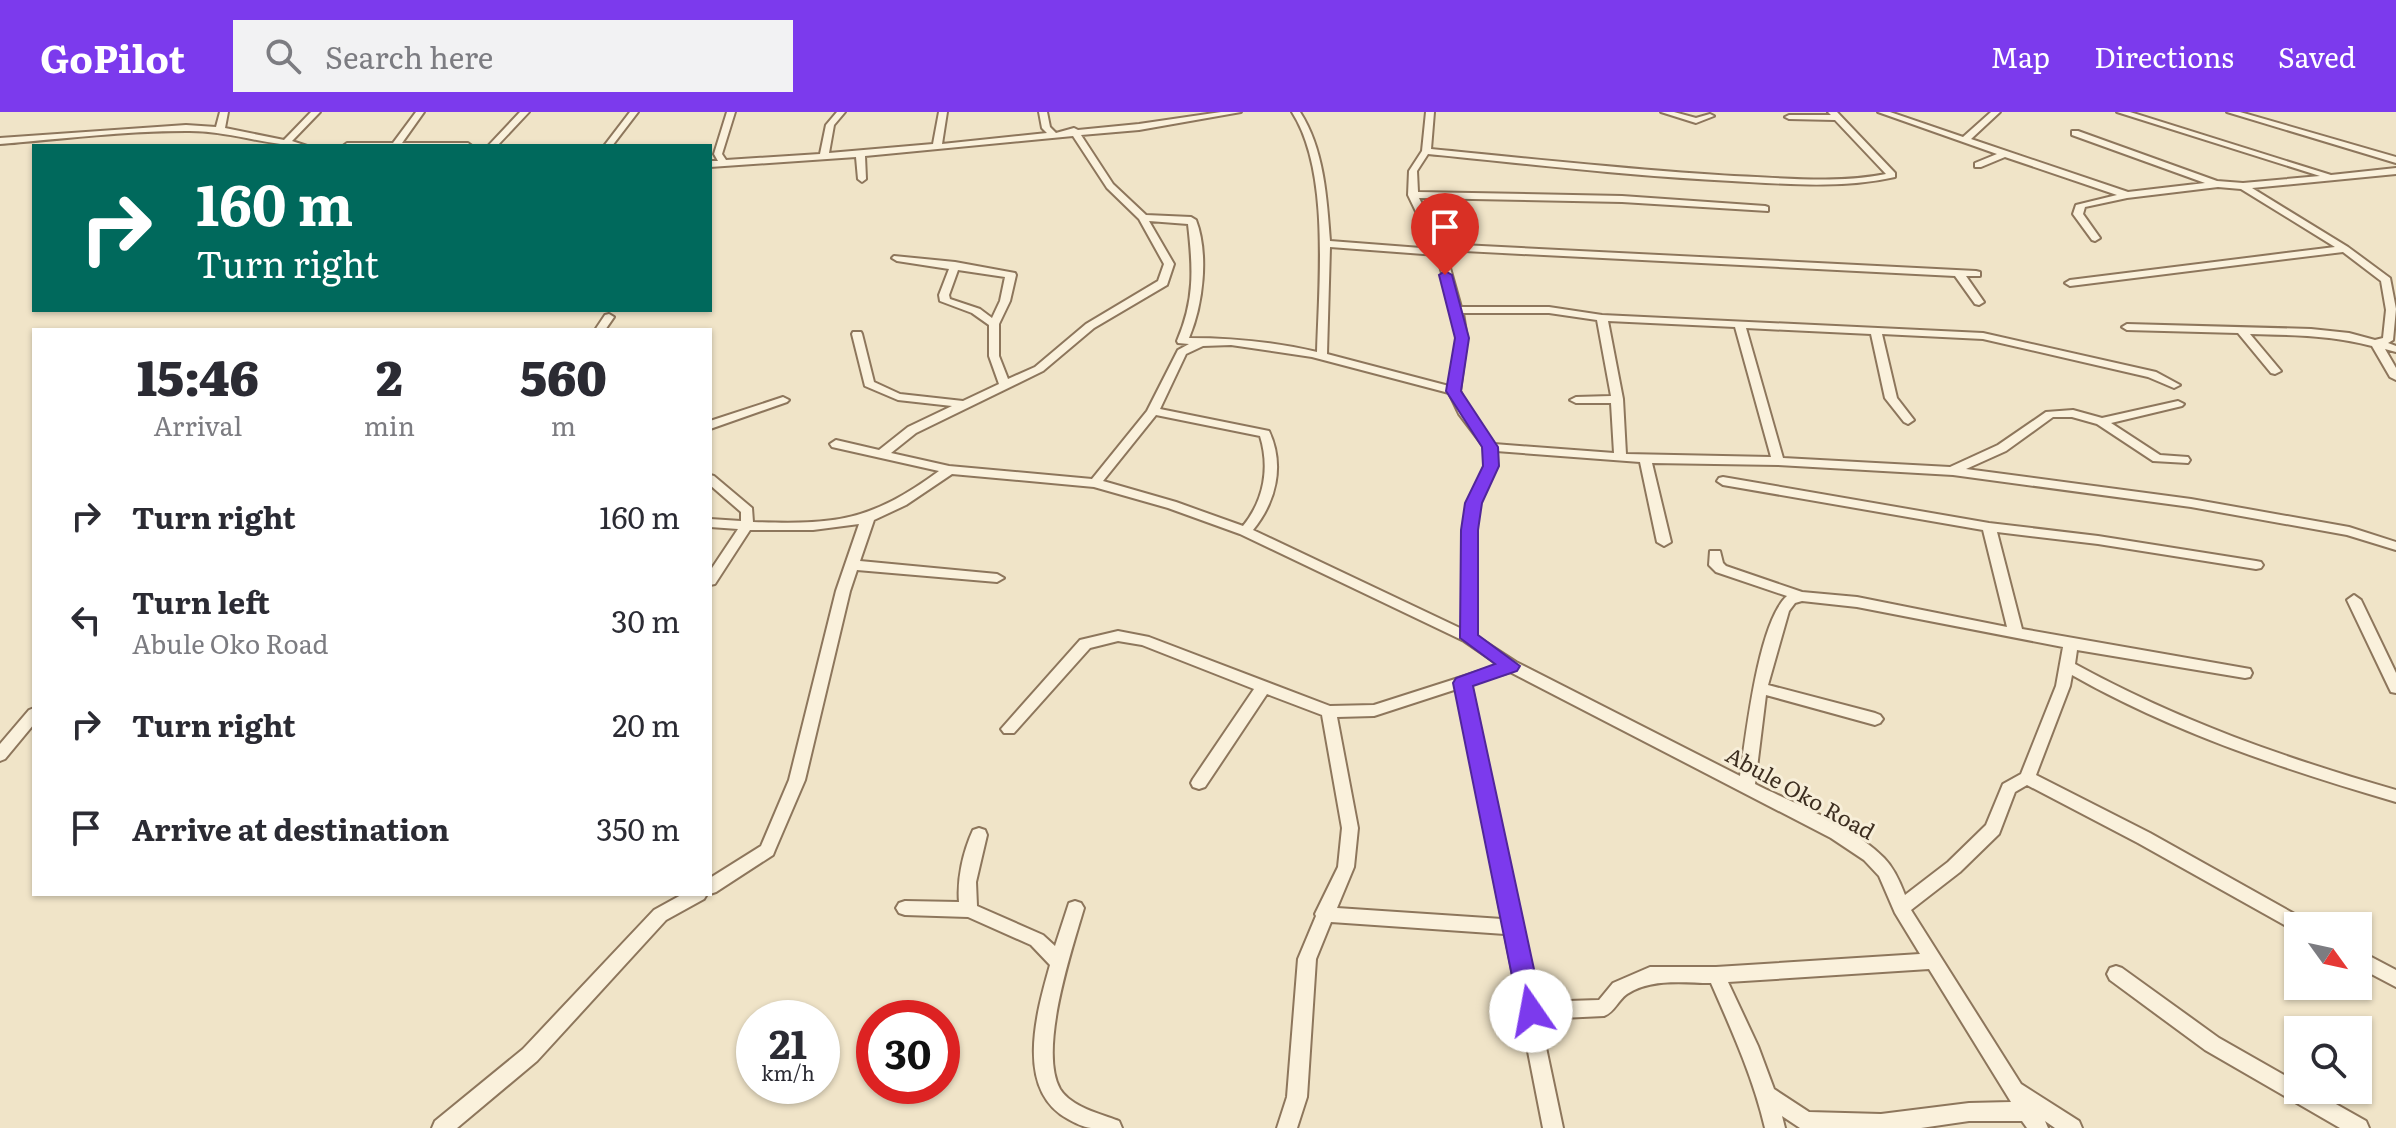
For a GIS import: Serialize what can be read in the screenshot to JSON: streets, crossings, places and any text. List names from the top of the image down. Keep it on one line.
{"streets":{"street":["Abule Oko Road"]},"north":"bottom right","page":{"header":"GoPilot","search":"Search here","nav":["Map","Directions","Saved"],"turn":["160 m","Turn right"],"eta":["15:46","Arrival","2","min","560","m"],"list":[{"name":"Turn right","value":"160 m"},{"name":"Turn left","note":"Abule Oko Road","value":"30 m"},{"name":"Turn right","value":"20 m"},{"name":"Arrive at destination","value":"350 m"}],"speed":"21 km/h","limit":"30"}}
